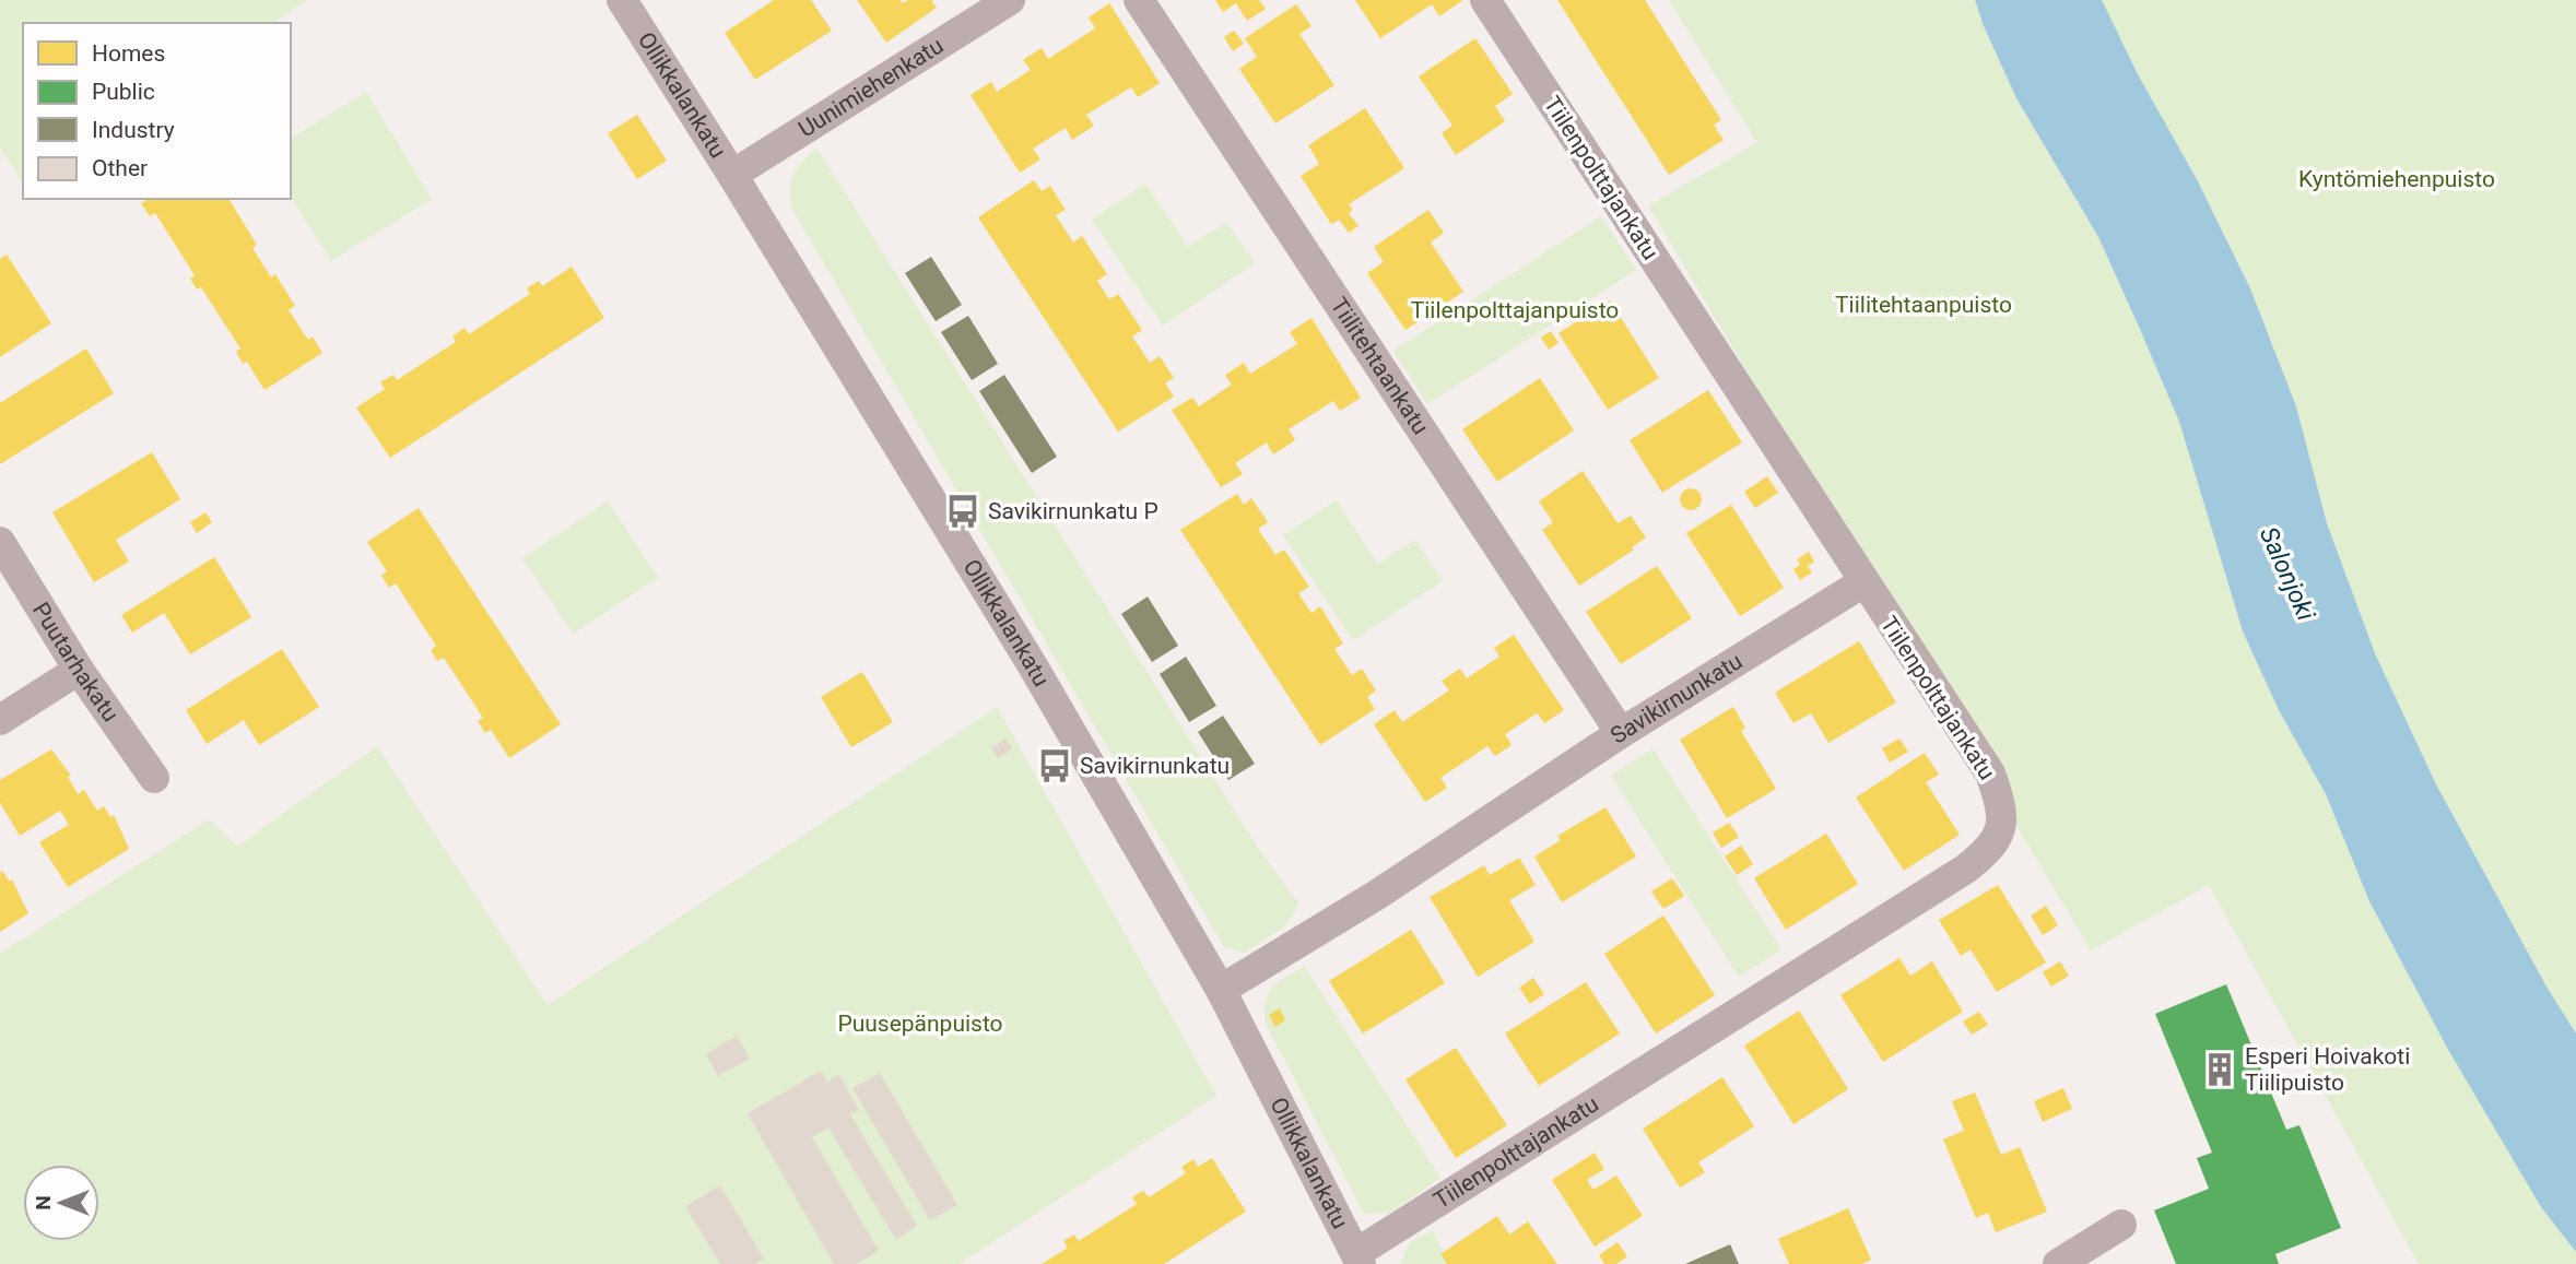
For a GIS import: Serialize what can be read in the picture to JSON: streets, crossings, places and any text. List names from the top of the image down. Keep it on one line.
{"streets":{"street":["Uunimiehenkatu","Ollikkalankatu","Tiilenpolttajankatu","Tiilitehtaankatu","Puutarhakatu","Savikirnunkatu"]},"crossings":[["Uunimiehenkatu","Ollikkalankatu"],["Ollikkalankatu","Tiilenpolttajankatu"],["Ollikkalankatu","Savikirnunkatu"],["Tiilenpolttajankatu","Savikirnunkatu"],["Tiilitehtaankatu","Savikirnunkatu"]],"water":["Salonjoki"],"parks":["Kyntömiehenpuisto","Tiilitehtaanpuisto","Tiilenpolttajanpuisto","Puusepänpuisto"],"places":{"bus stop":["Savikirnunkatu P","Savikirnunkatu"],"building":["Esperi Hoivakoti Tiilipuisto"]},"legend":["Homes","Public","Industry","Other"],"north":"left"}
